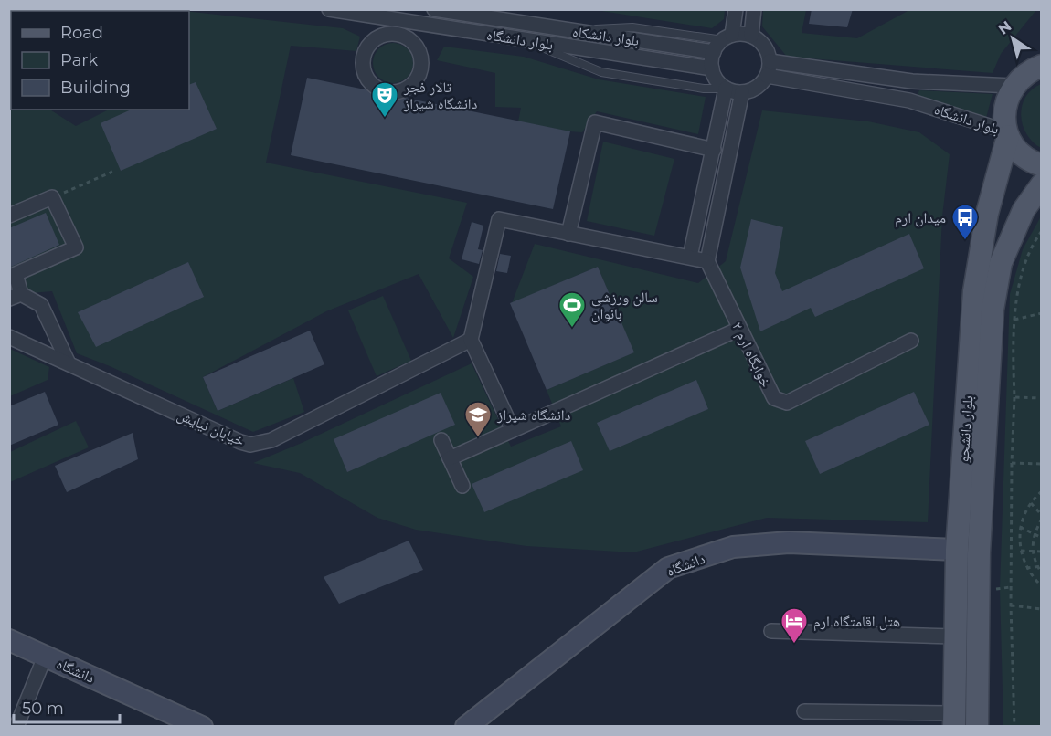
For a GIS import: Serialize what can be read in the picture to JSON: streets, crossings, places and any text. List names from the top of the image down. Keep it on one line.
{"streets":{"main road":["بلوار دانشجو"],"street":["بلوار دانشکاه","بلوار دانشگاه","خوابگاه ارم ۲","خیابان نیایش","دانشگاه"]},"crossings":[["بلوار دانشکاه","بلوار دانشگاه"],["بلوار دانشگاه","بلوار دانشجو"],["بلوار دانشجو","دانشگاه"]],"places":{"theatre":["تالار فجر دانشگاه شیراز"],"bus stop":["میدان ارم"],"sports":["سالن ورزشی بانوان"],"school or university":["دانشگاه شیراز"],"hotel":["هتل اقامتگاه ارم"]},"legend":["Road","Park","Building"],"scale_bar":"50 m","north":"top left"}
